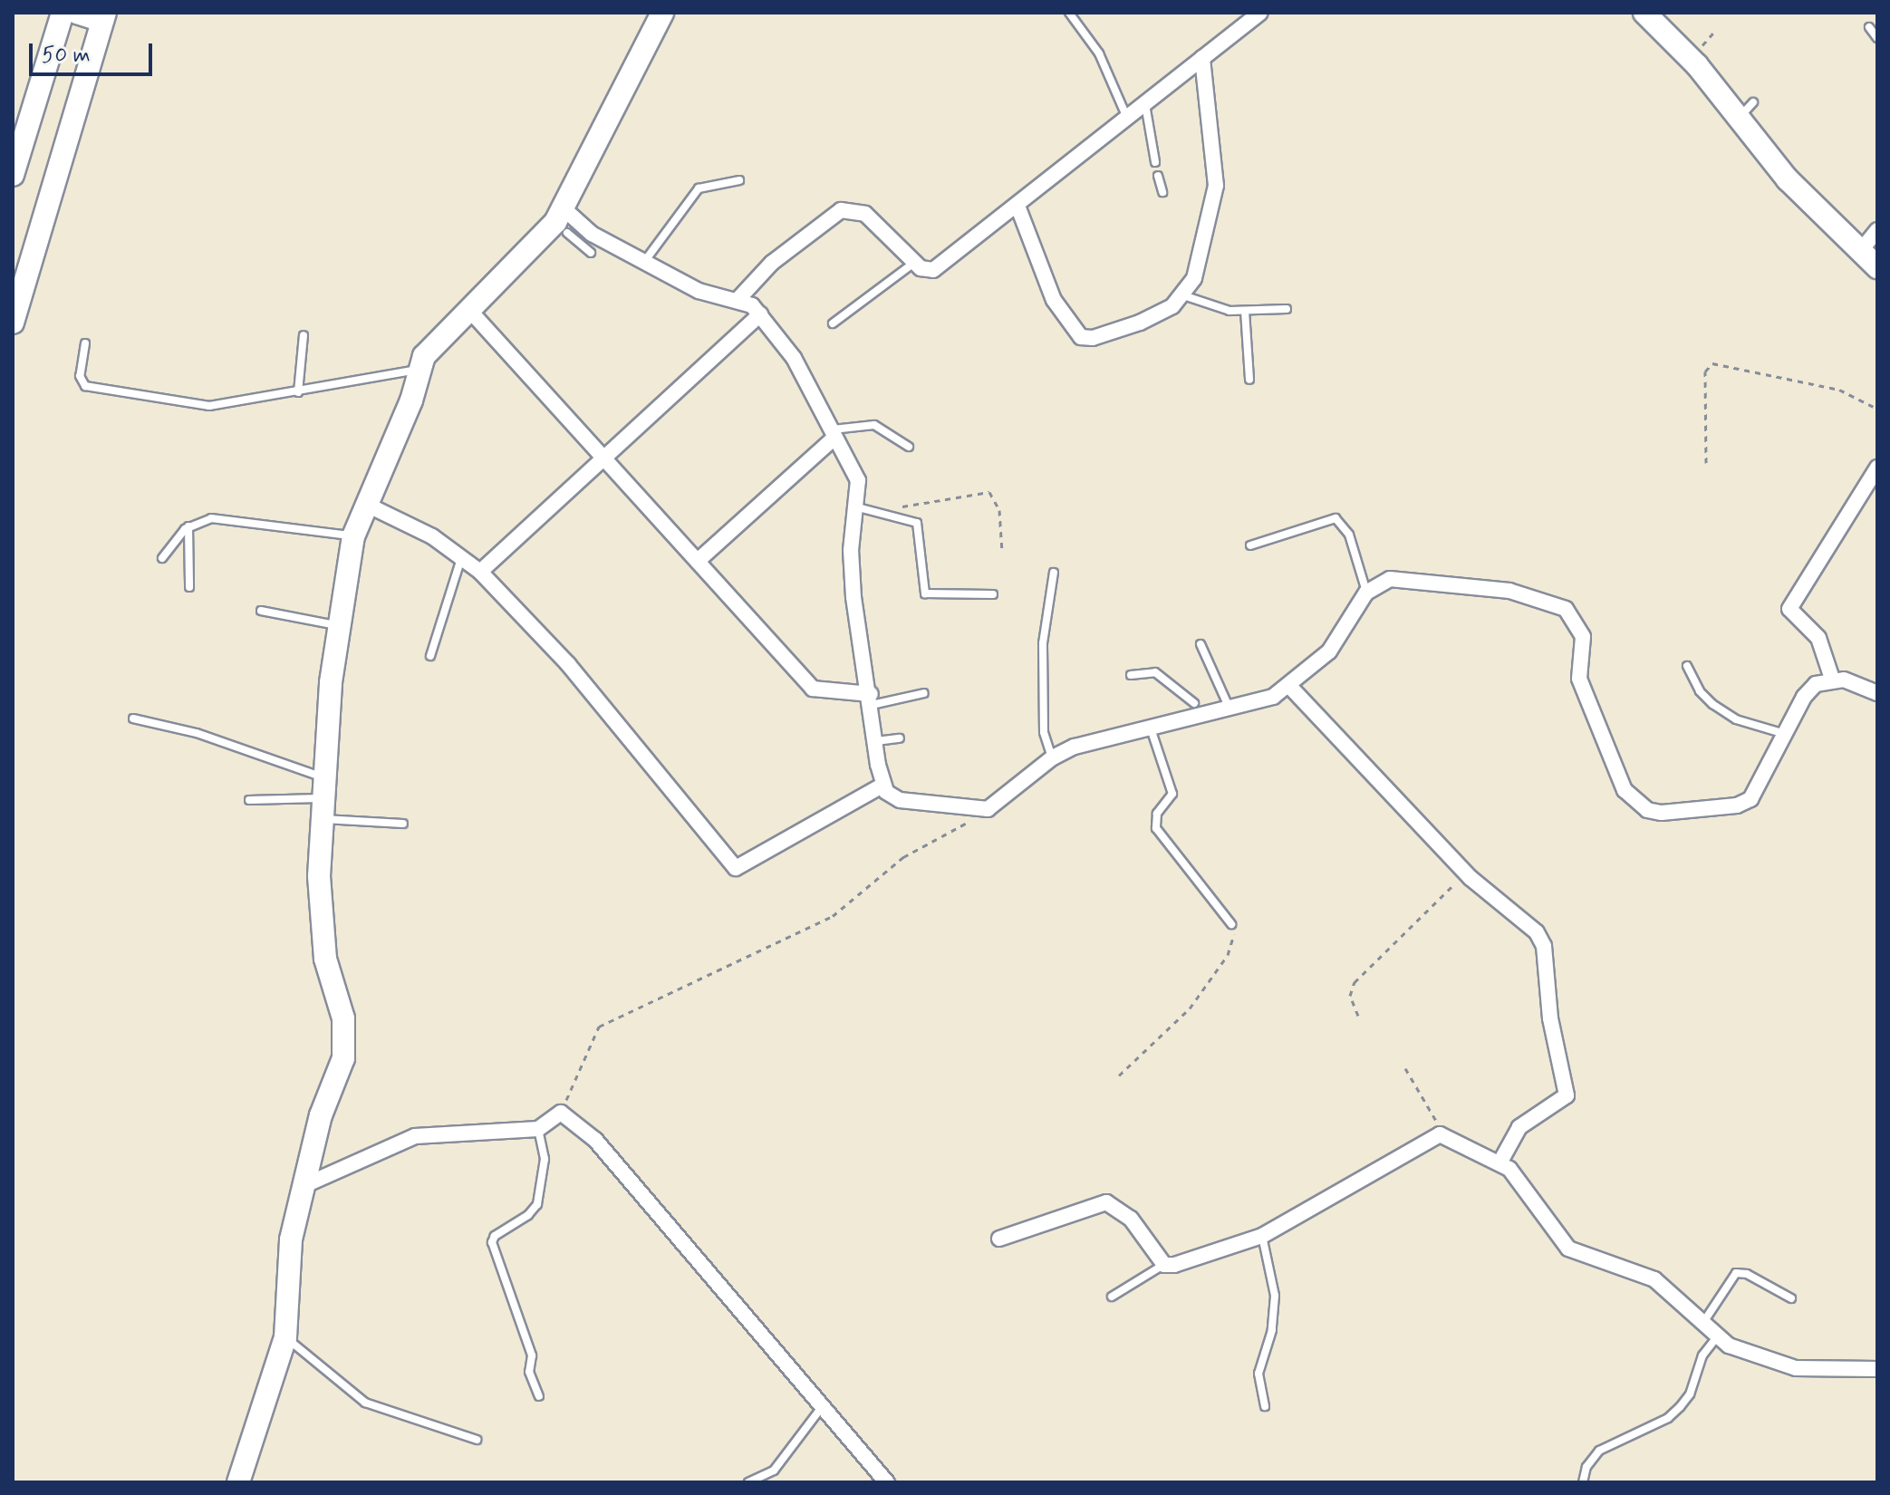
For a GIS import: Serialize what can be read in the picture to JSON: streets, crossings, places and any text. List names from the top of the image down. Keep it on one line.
{"scale_bar":"50 m"}
